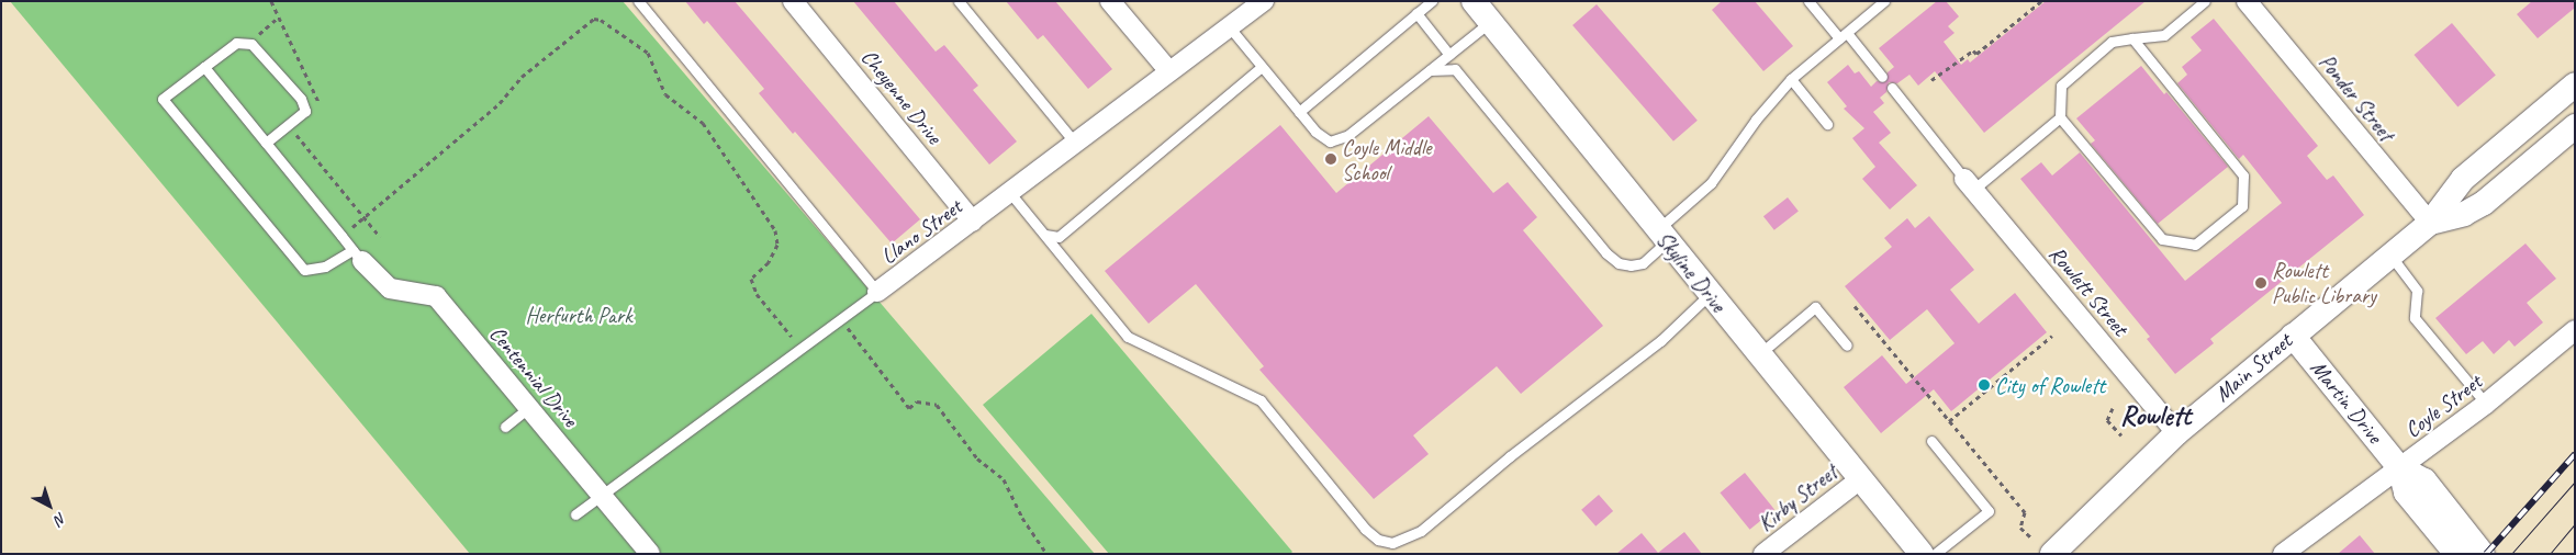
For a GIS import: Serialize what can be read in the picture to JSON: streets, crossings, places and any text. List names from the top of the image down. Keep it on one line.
{"streets":{"street":["Cheyenne Drive","Ponder Street","Llano Street","Skyline Drive","Rowlett Street","Main Street","Centennial Drive","Martin Drive","Coyle Street","Kirby Street"]},"crossings":[["Cheyenne Drive","Llano Street"],["Ponder Street","Main Street"],["Llano Street","Centennial Drive"],["Skyline Drive","Kirby Street"],["Rowlett Street","Main Street"],["Main Street","Martin Drive"],["Martin Drive","Coyle Street"]],"districts":["Rowlett"],"parks":["Herfurth Park"],"places":["Coyle Middle School","Rowlett Public Library","City of Rowlett"],"north":"bottom right"}
